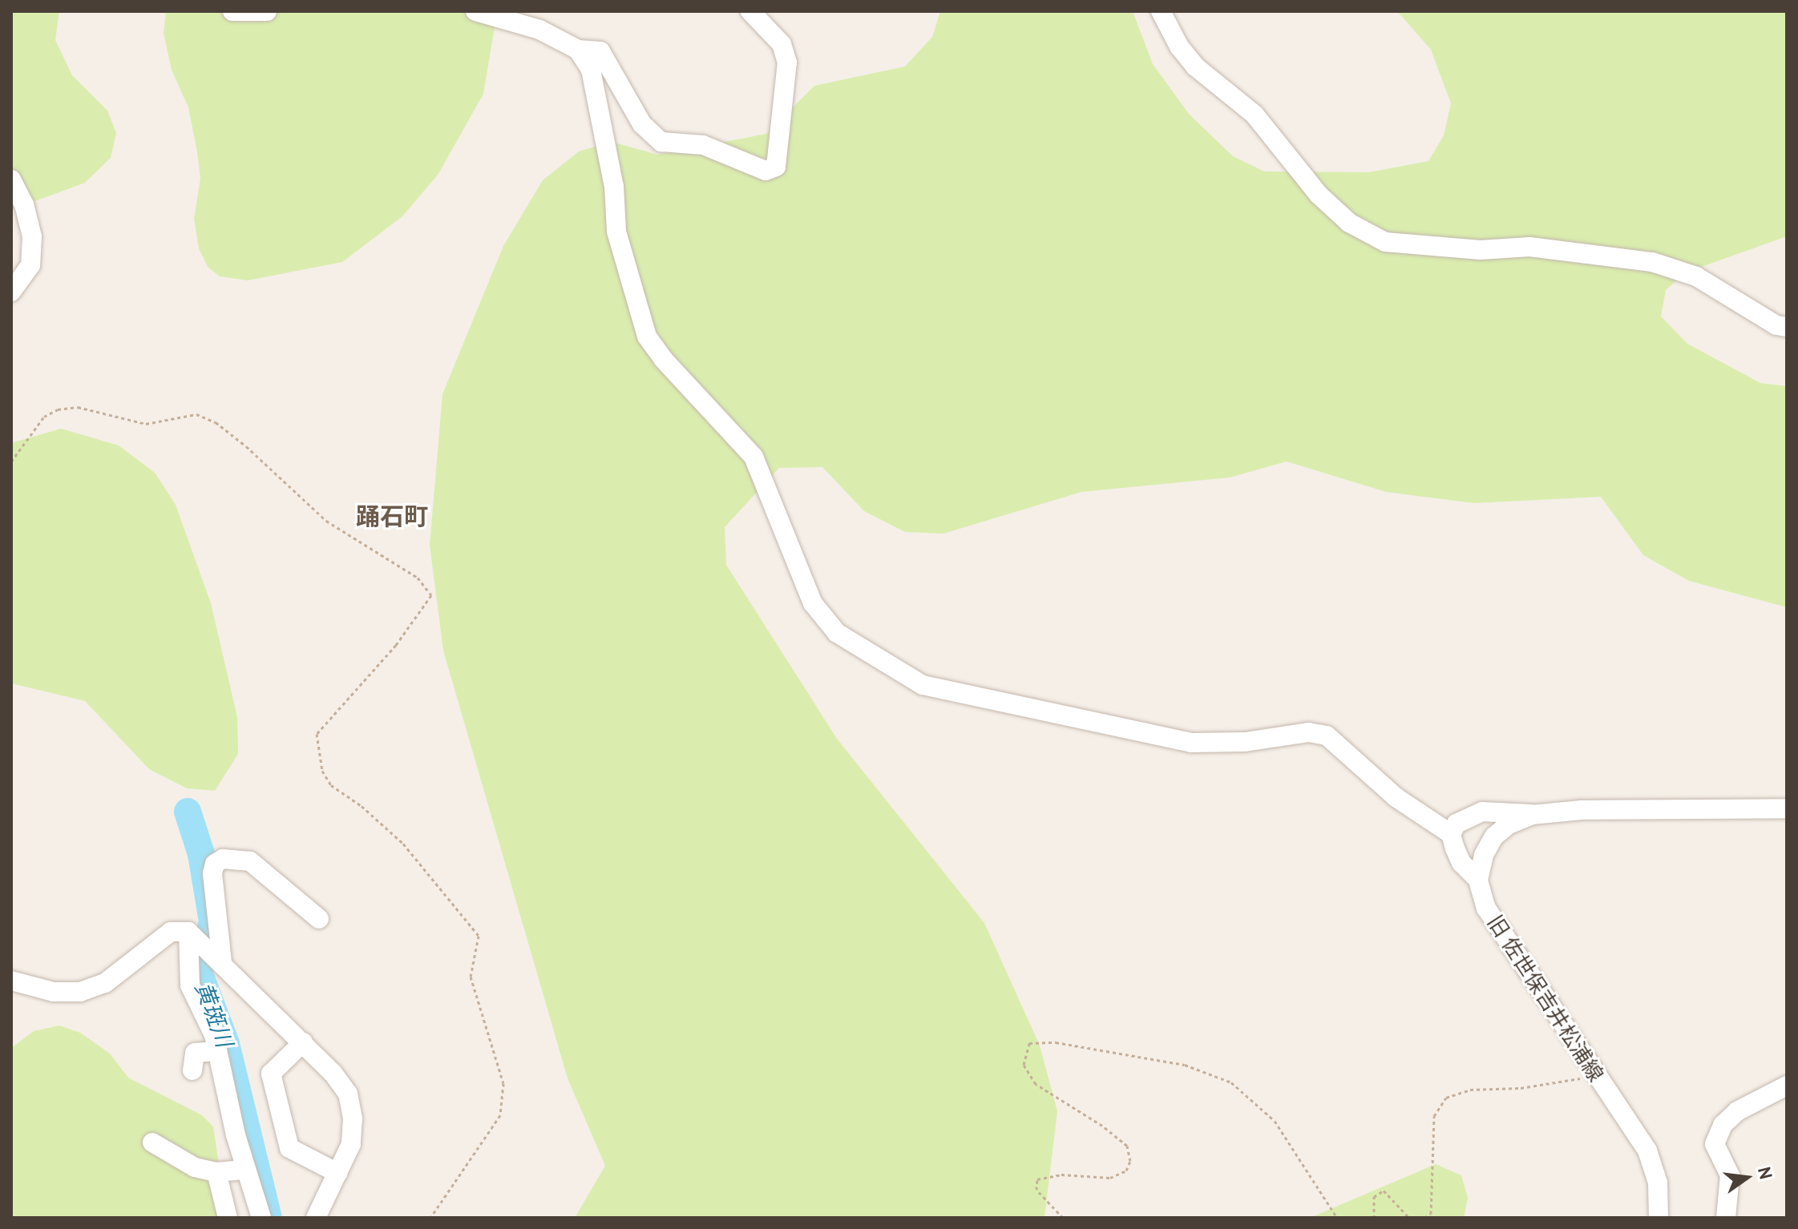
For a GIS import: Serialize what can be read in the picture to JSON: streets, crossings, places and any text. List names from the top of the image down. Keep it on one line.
{"streets":{"street":["旧 佐世保吉井松浦線"]},"districts":["踊石町"],"water":["黄斑川"],"north":"right"}
